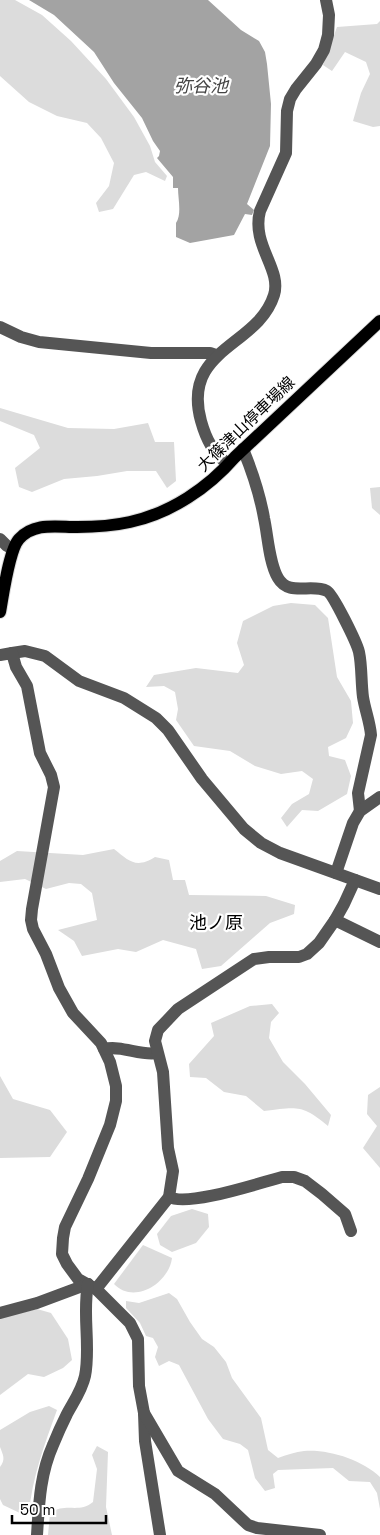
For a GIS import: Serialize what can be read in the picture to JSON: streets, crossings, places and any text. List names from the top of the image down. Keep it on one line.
{"streets":{"main road":["大篠津山停車場線"]},"districts":["池ノ原"],"water":["弥谷池"],"scale_bar":"50 m"}
